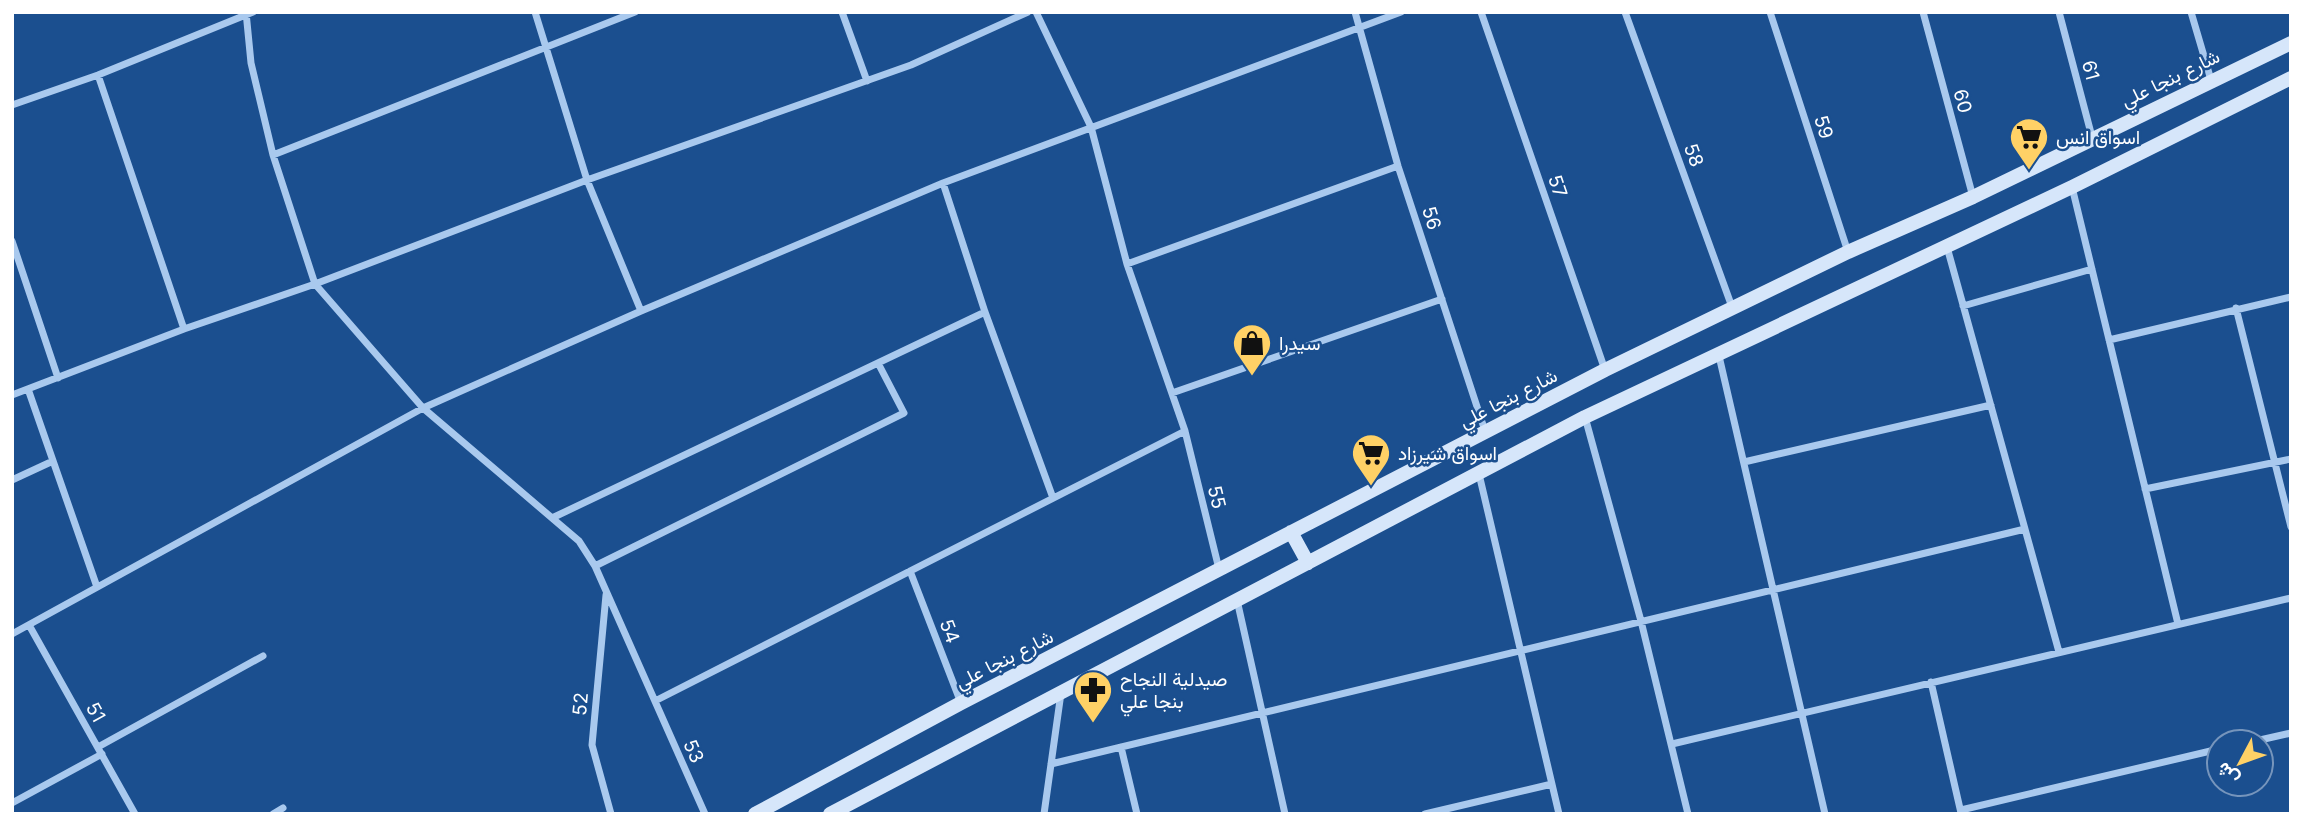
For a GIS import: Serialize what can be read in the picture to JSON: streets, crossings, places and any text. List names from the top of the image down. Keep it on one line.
{"streets":{"main road":["شارع بنجا علي"],"street":["61","60","59","58","57","56","55","54","52","51","53"]},"crossings":[["61","شارع بنجا علي"],["شارع بنجا علي","60"],["شارع بنجا علي","59"],["شارع بنجا علي","58"],["شارع بنجا علي","57"],["شارع بنجا علي","56"],["شارع بنجا علي","55"],["شارع بنجا علي","54"],["52","53"]],"places":{"supermarket":["اسواق انس","اسواق شيرزاد"],"shop":["سيدرا"],"pharmacy":["صيدلية النجاح بنجا علي"]},"north":"bottom left"}
